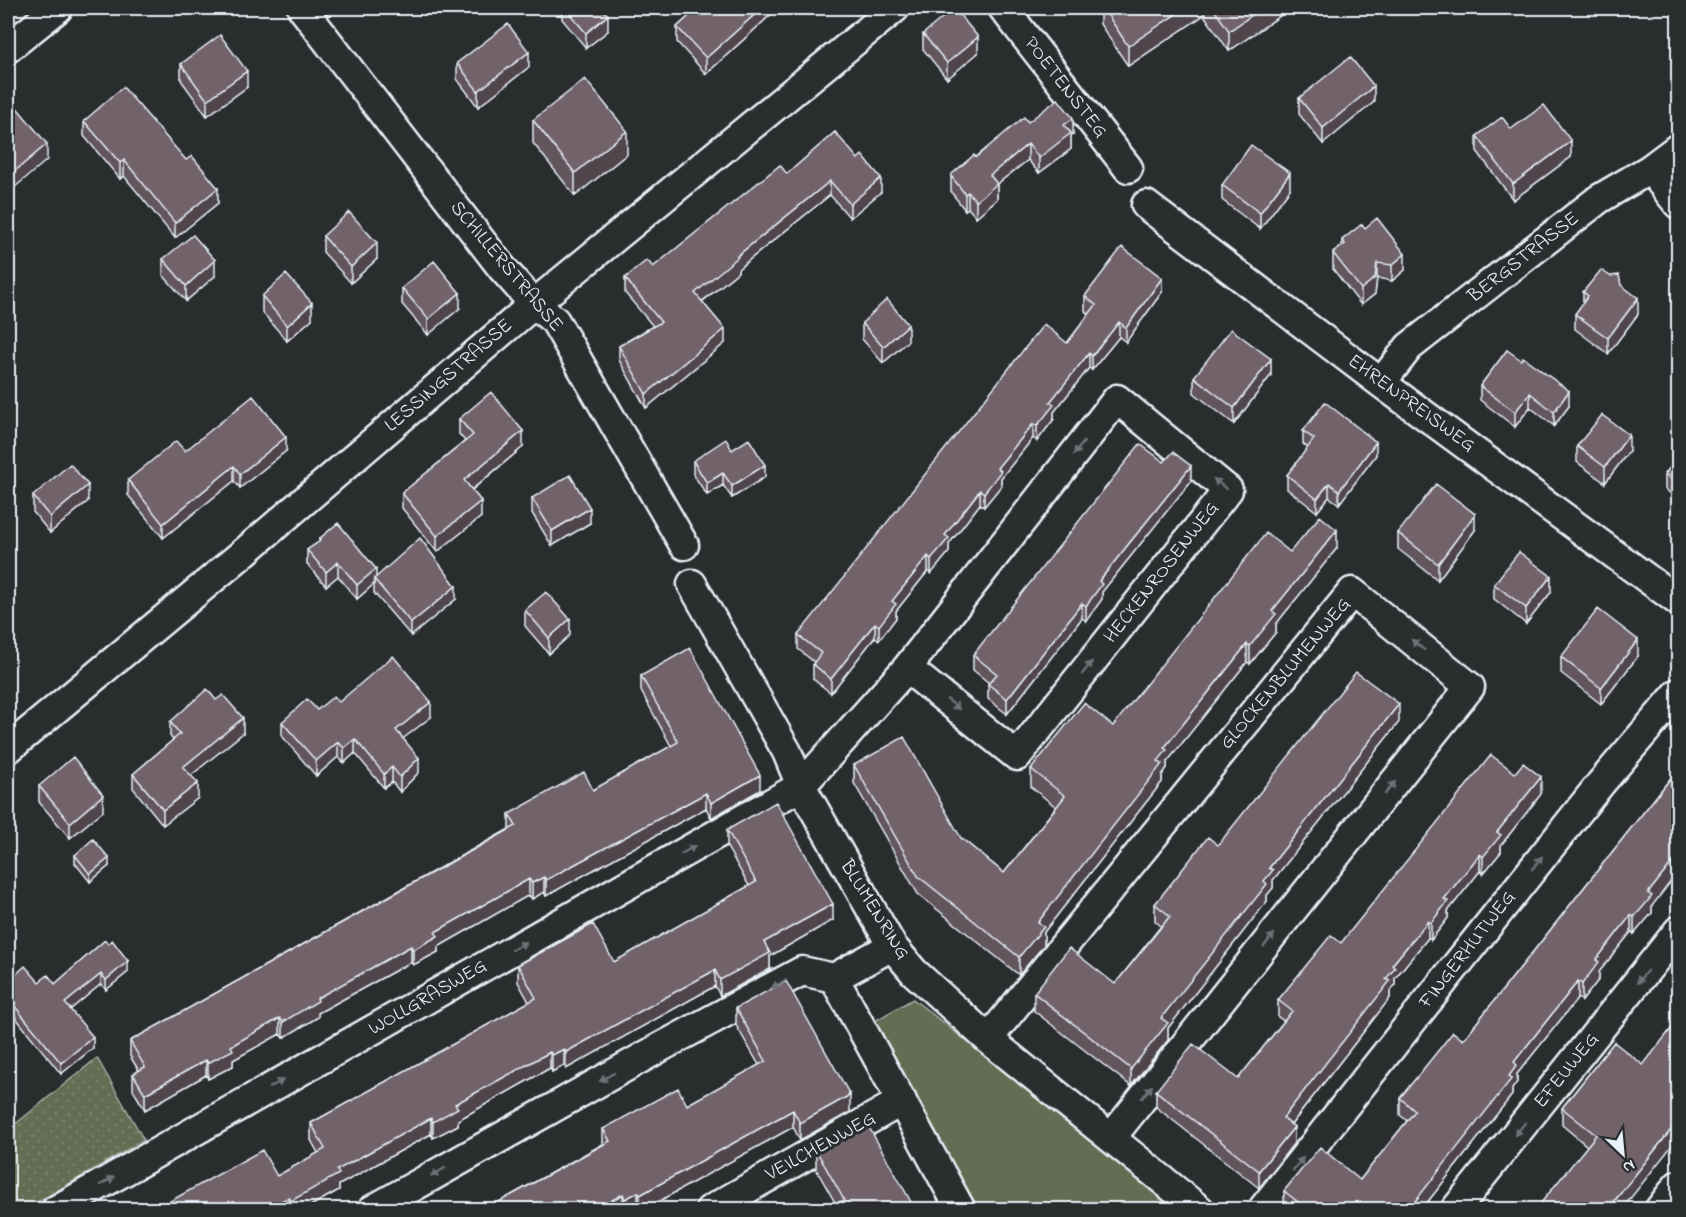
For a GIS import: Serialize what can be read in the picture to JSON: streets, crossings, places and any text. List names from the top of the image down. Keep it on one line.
{"streets":{"street":["POETENSTEG","BERGSTRASSE","SCHILLERSTRASSE","LESSINGSTRASSE","EHRENPREISWEG","HECKENROSENWEG","GLOCKENBLUMENWEG","BLUMENRING","FINGERHUTWEG","WOLLGRASWEG","EFEUWEG","VEILCHENWEG"]},"crossings":[["BERGSTRASSE","EHRENPREISWEG"],["SCHILLERSTRASSE","LESSINGSTRASSE"],["HECKENROSENWEG","BLUMENRING"],["HECKENROSENWEG","WOLLGRASWEG"],["GLOCKENBLUMENWEG","BLUMENRING"],["BLUMENRING","WOLLGRASWEG"]],"one_way":["FINGERHUTWEG","EFEUWEG"],"north":"bottom right"}
